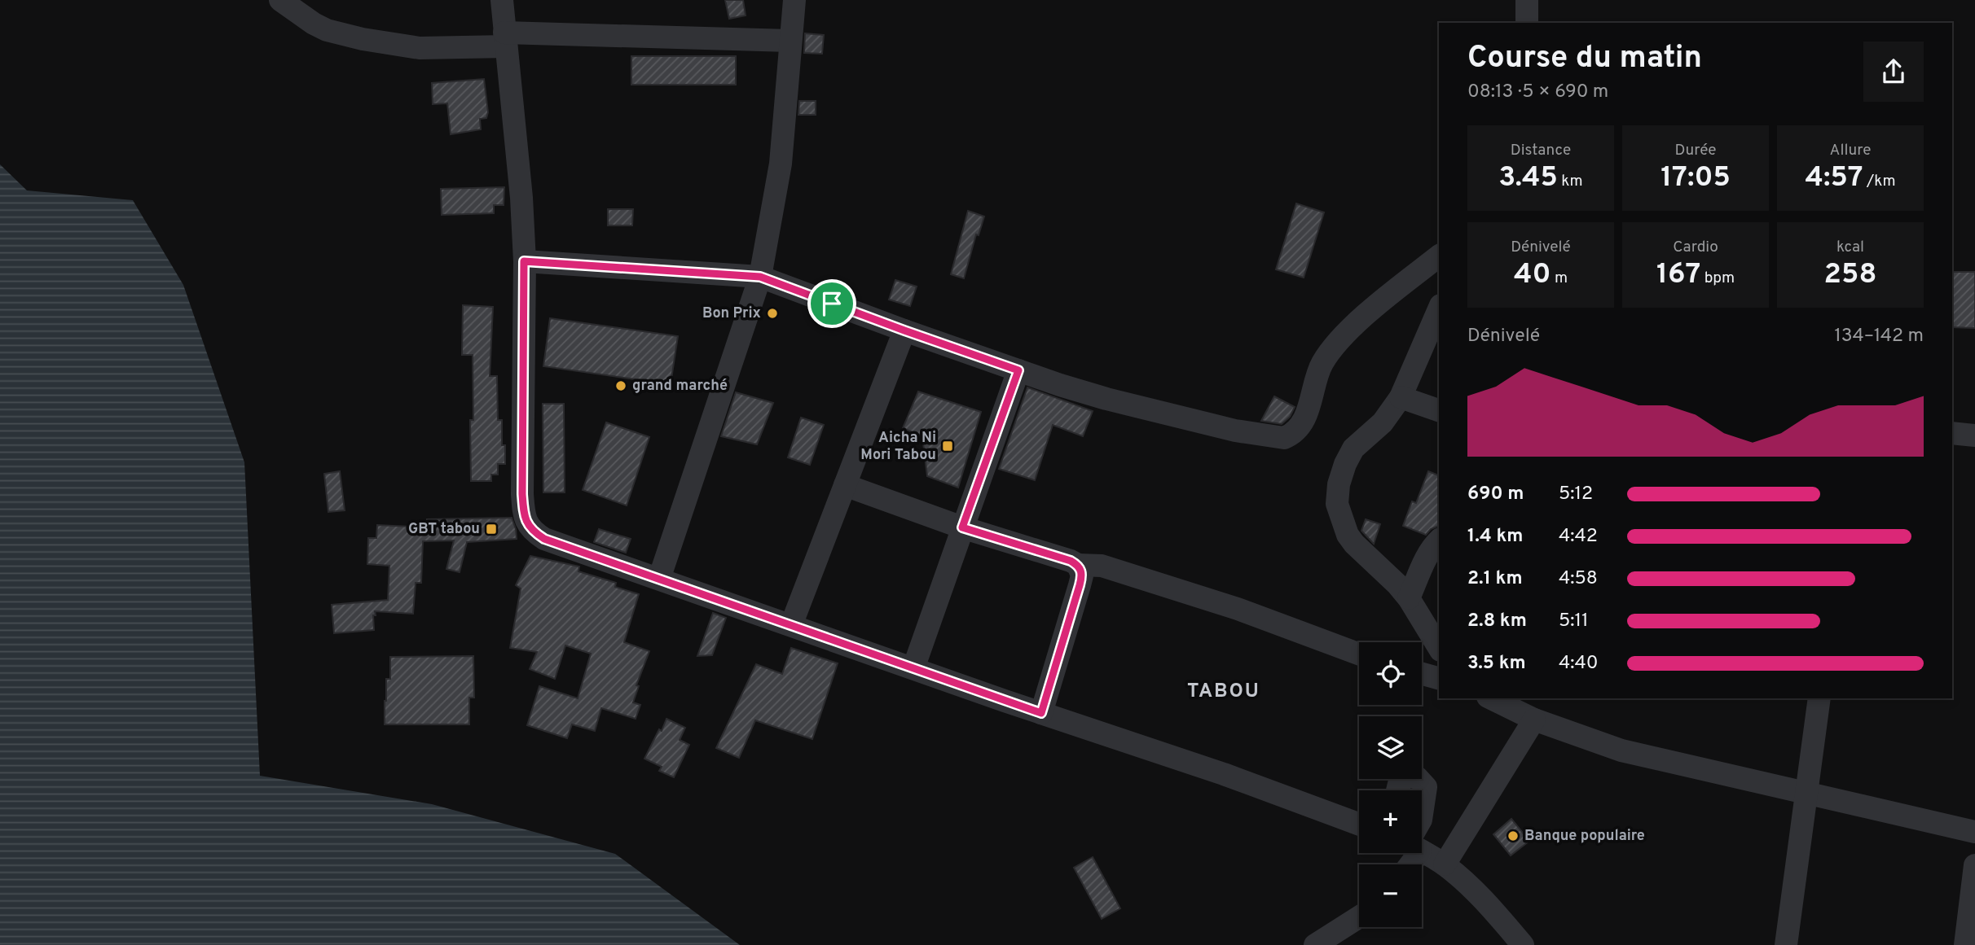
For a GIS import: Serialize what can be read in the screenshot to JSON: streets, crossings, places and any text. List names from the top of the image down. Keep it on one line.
{"districts":["TABOU"],"places":{"other":["Bon Prix","grand marché","Banque populaire"],"transit":["Aicha Ni Mori Tabou","GBT tabou"]},"page":{"heading":["Course du matin","08:13 · 5 × 690 m"],"stats":[["Distance","3.45 km"],["Durée","17:05"],["Allure","4:57 /km"],["Dénivelé","40 m"],["Cardio","167 bpm"],["kcal","258"]],"chart":["Dénivelé","134–142 m"],"list":[{"name":"690 m","note":"5:12"},{"name":"1.4 km","note":"4:42"},{"name":"2.1 km","note":"4:58"},{"name":"2.8 km","note":"5:11"},{"name":"3.5 km","note":"4:40"}],"map_buttons":["+","−"]}}
